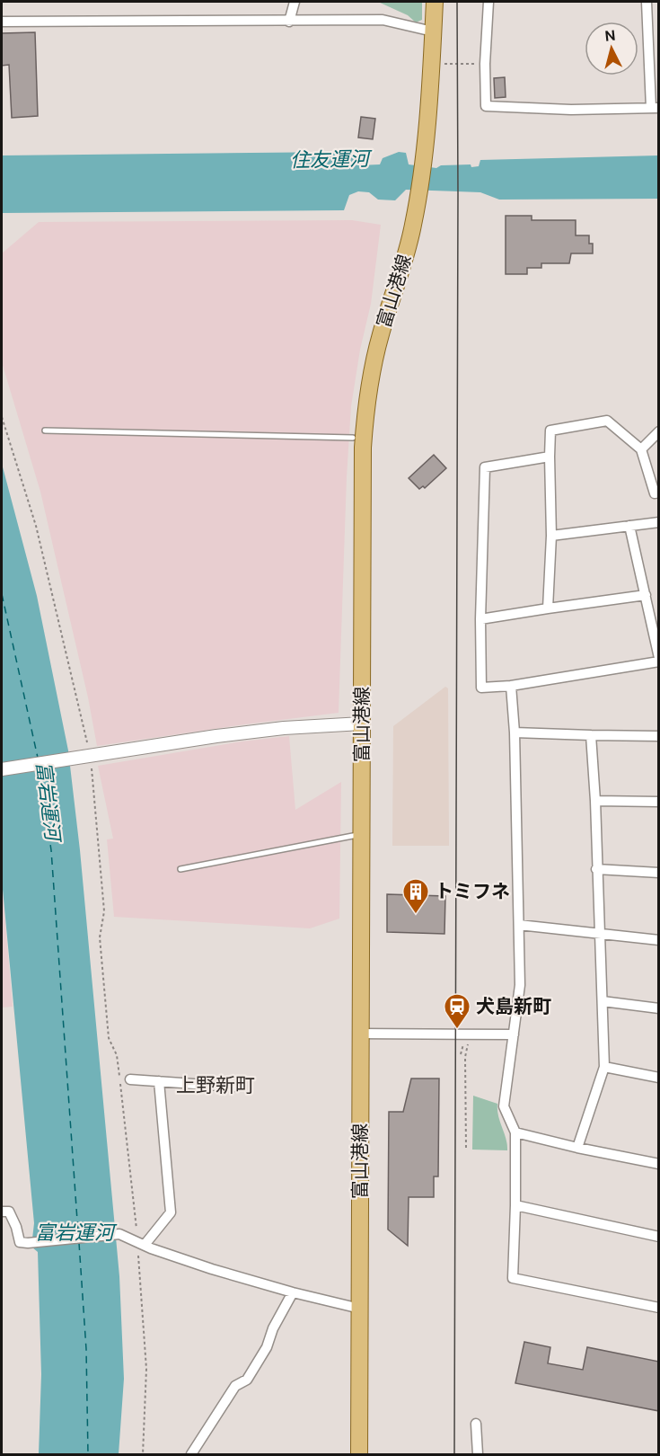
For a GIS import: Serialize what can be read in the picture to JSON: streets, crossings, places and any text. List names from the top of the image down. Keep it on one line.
{"streets":{"main road":["富山港線"]},"districts":["上野新町"],"water":["住友運河","富岩運河"],"places":{"building":["トミフネ"],"station":["犬島新町"]},"north":"top"}
